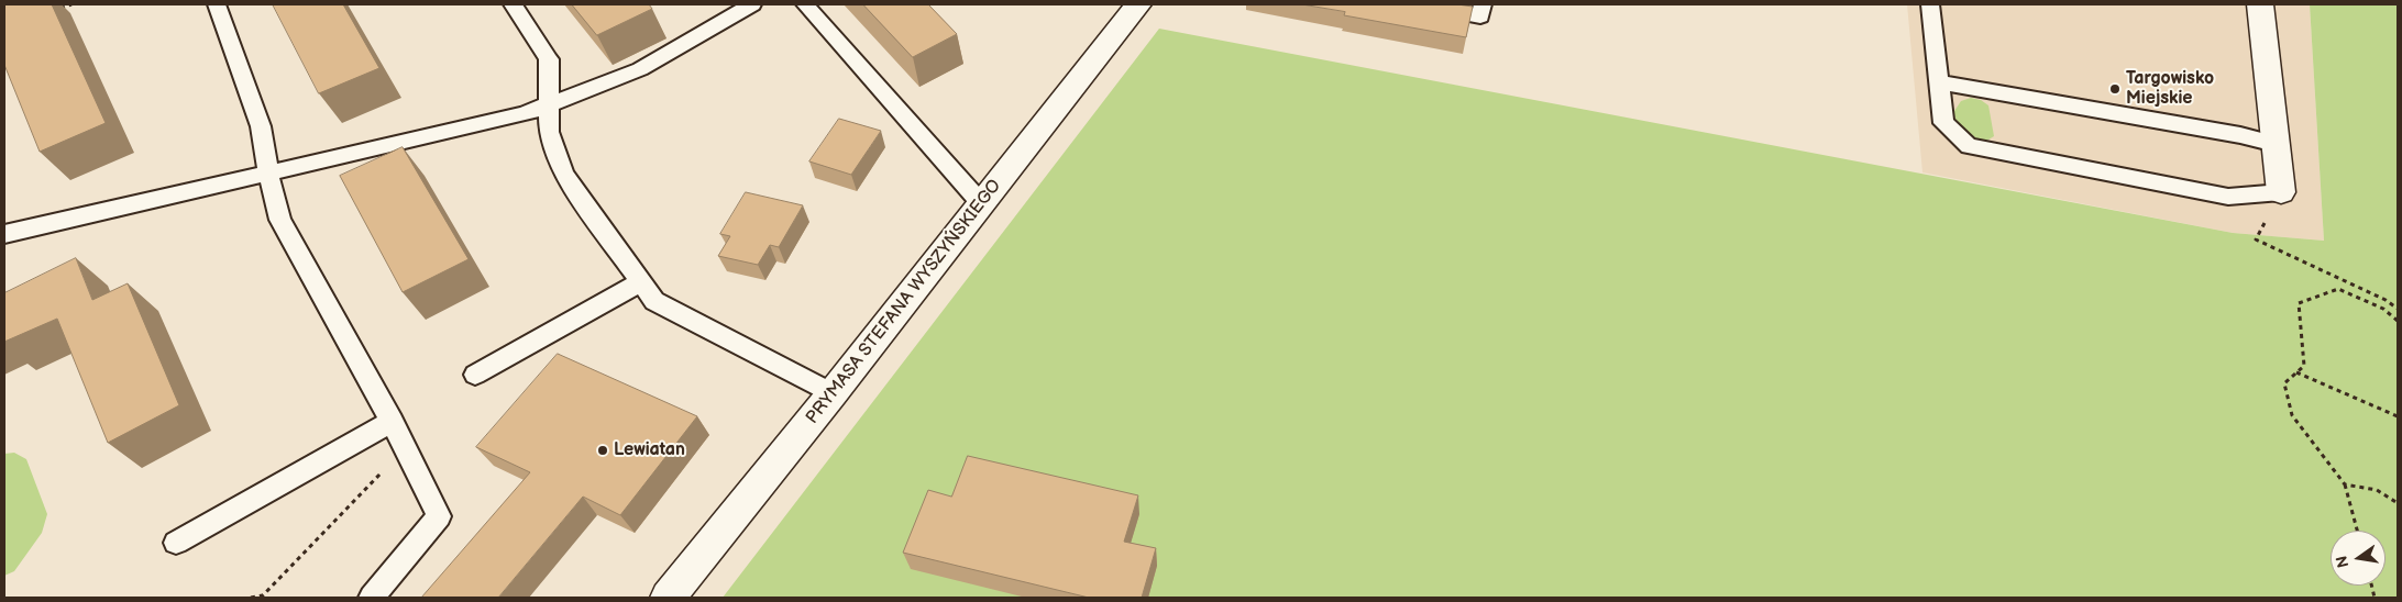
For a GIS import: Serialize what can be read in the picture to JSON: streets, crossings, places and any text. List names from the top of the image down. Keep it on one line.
{"streets":{"street":["PRYMASA STEFANA WYSZYŃSKIEGO"]},"places":["Targowisko Miejskie","Lewiatan"],"north":"left"}
